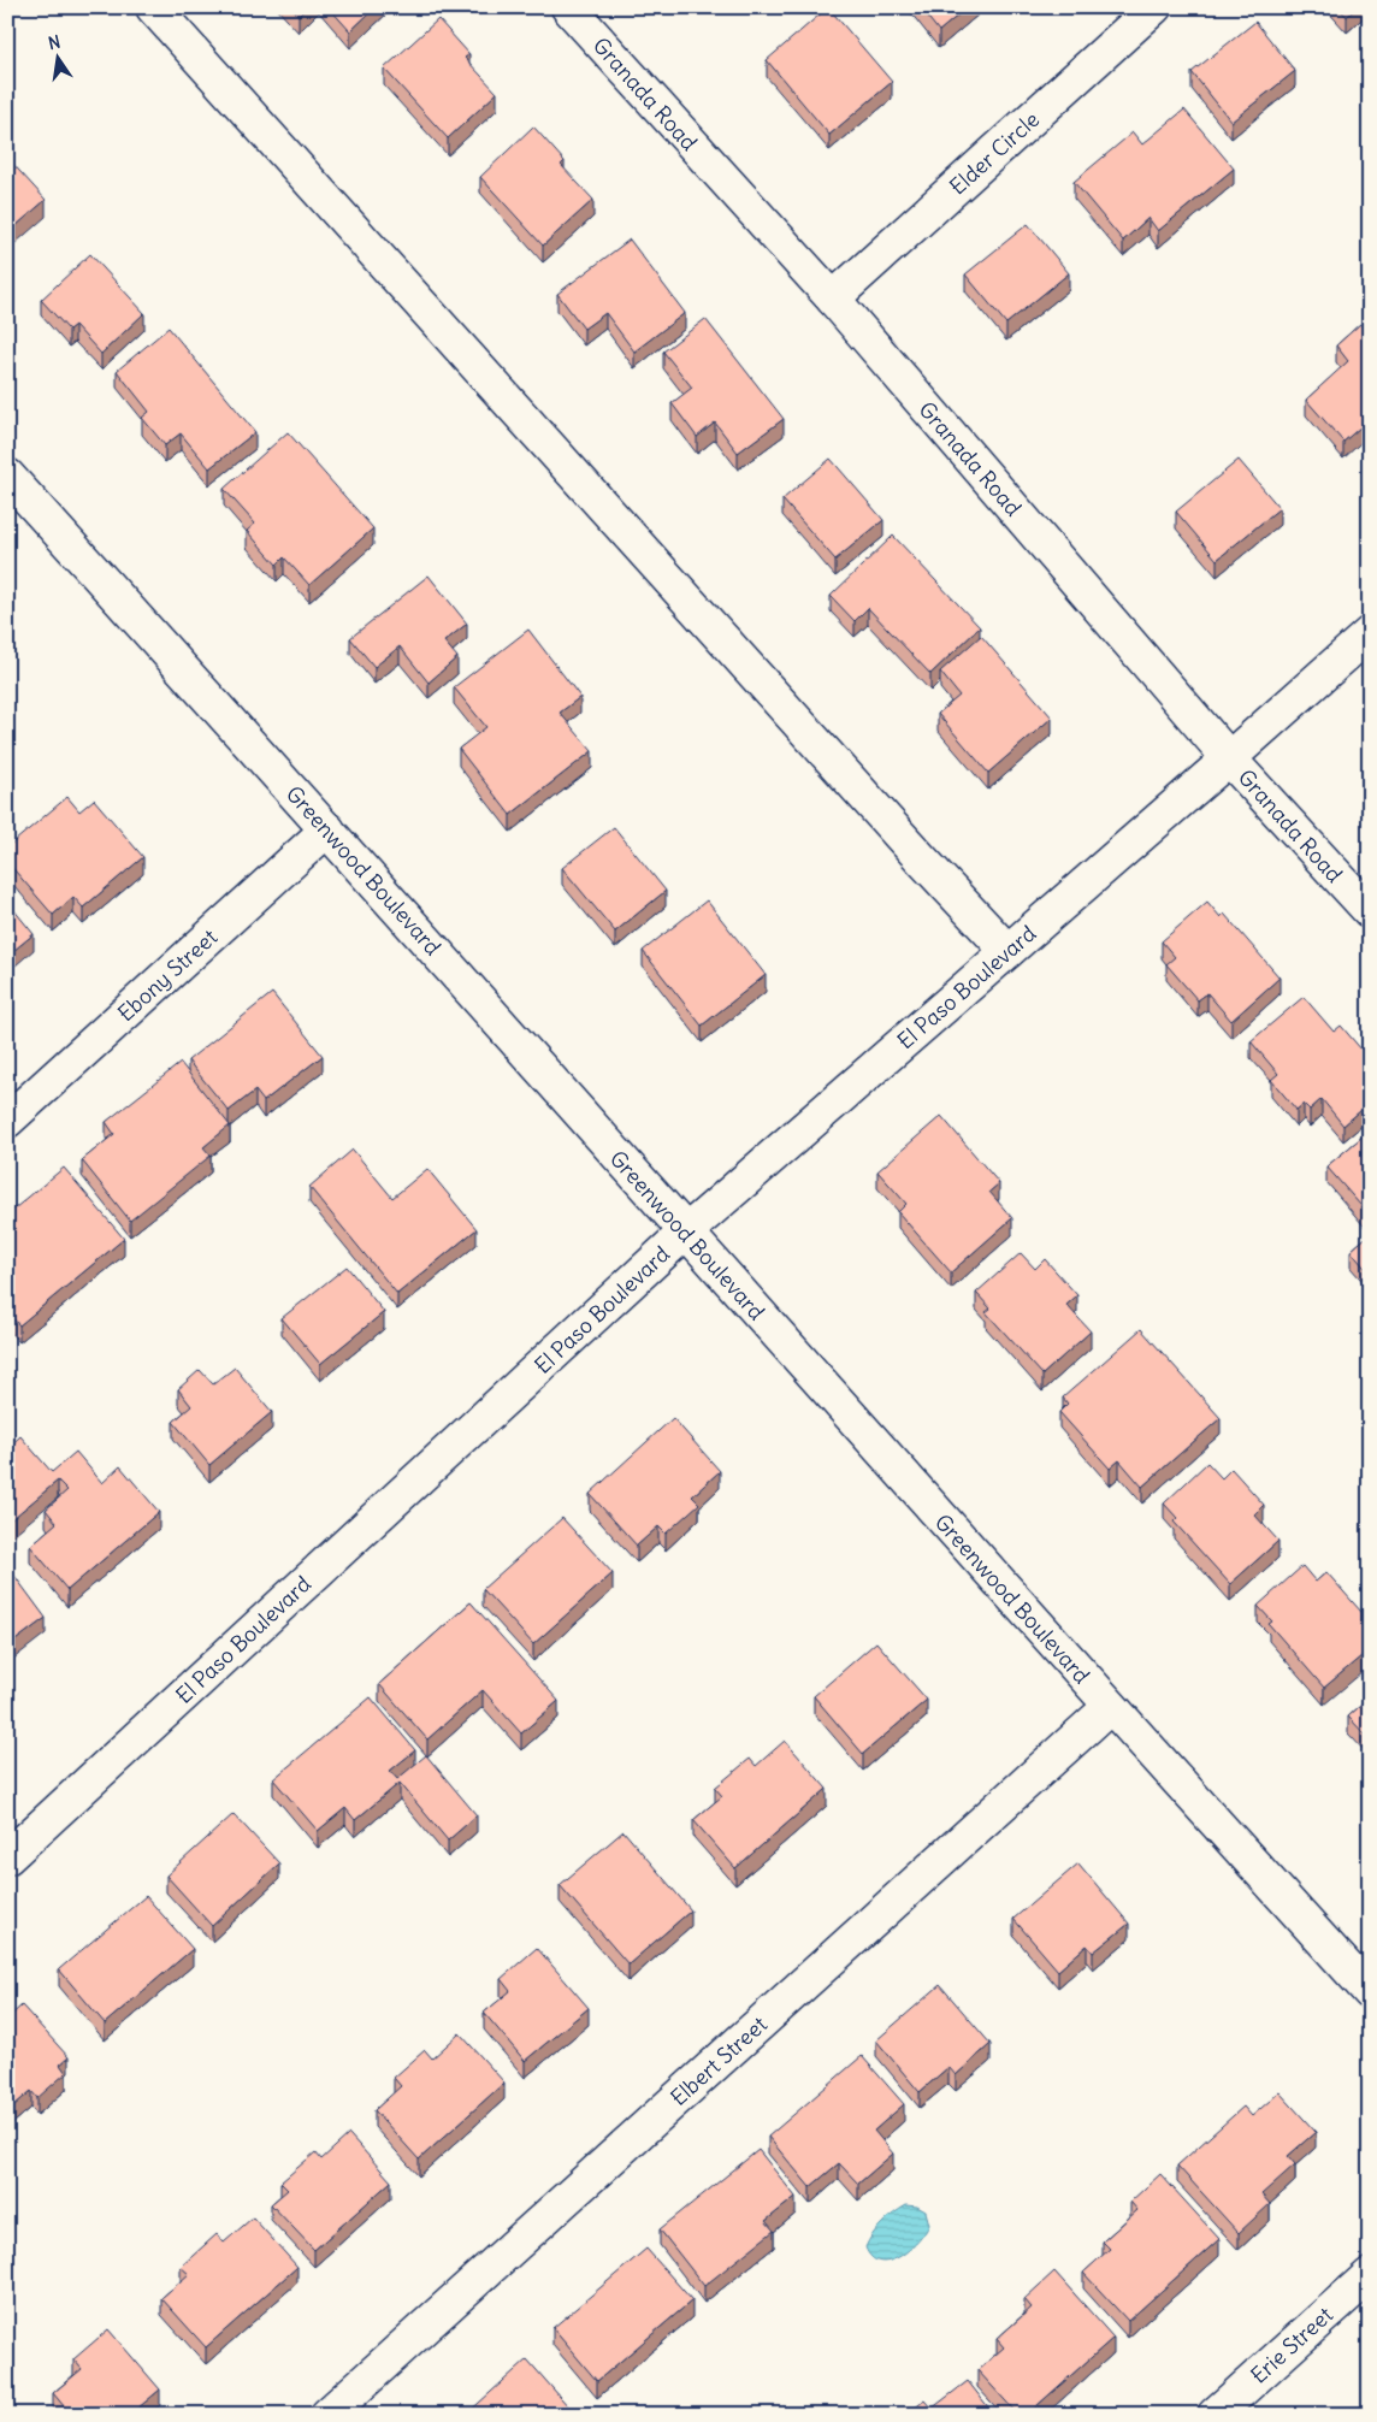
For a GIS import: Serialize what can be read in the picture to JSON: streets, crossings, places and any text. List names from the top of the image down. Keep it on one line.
{"streets":{"street":["Granada Road","Elder Circle","Greenwood Boulevard","Ebony Street","El Paso Boulevard","Elbert Street","Erie Street"]},"crossings":[["Granada Road","Elder Circle"],["Granada Road","El Paso Boulevard"],["Greenwood Boulevard","Ebony Street"],["Greenwood Boulevard","El Paso Boulevard"],["Greenwood Boulevard","Elbert Street"]],"north":"top"}
